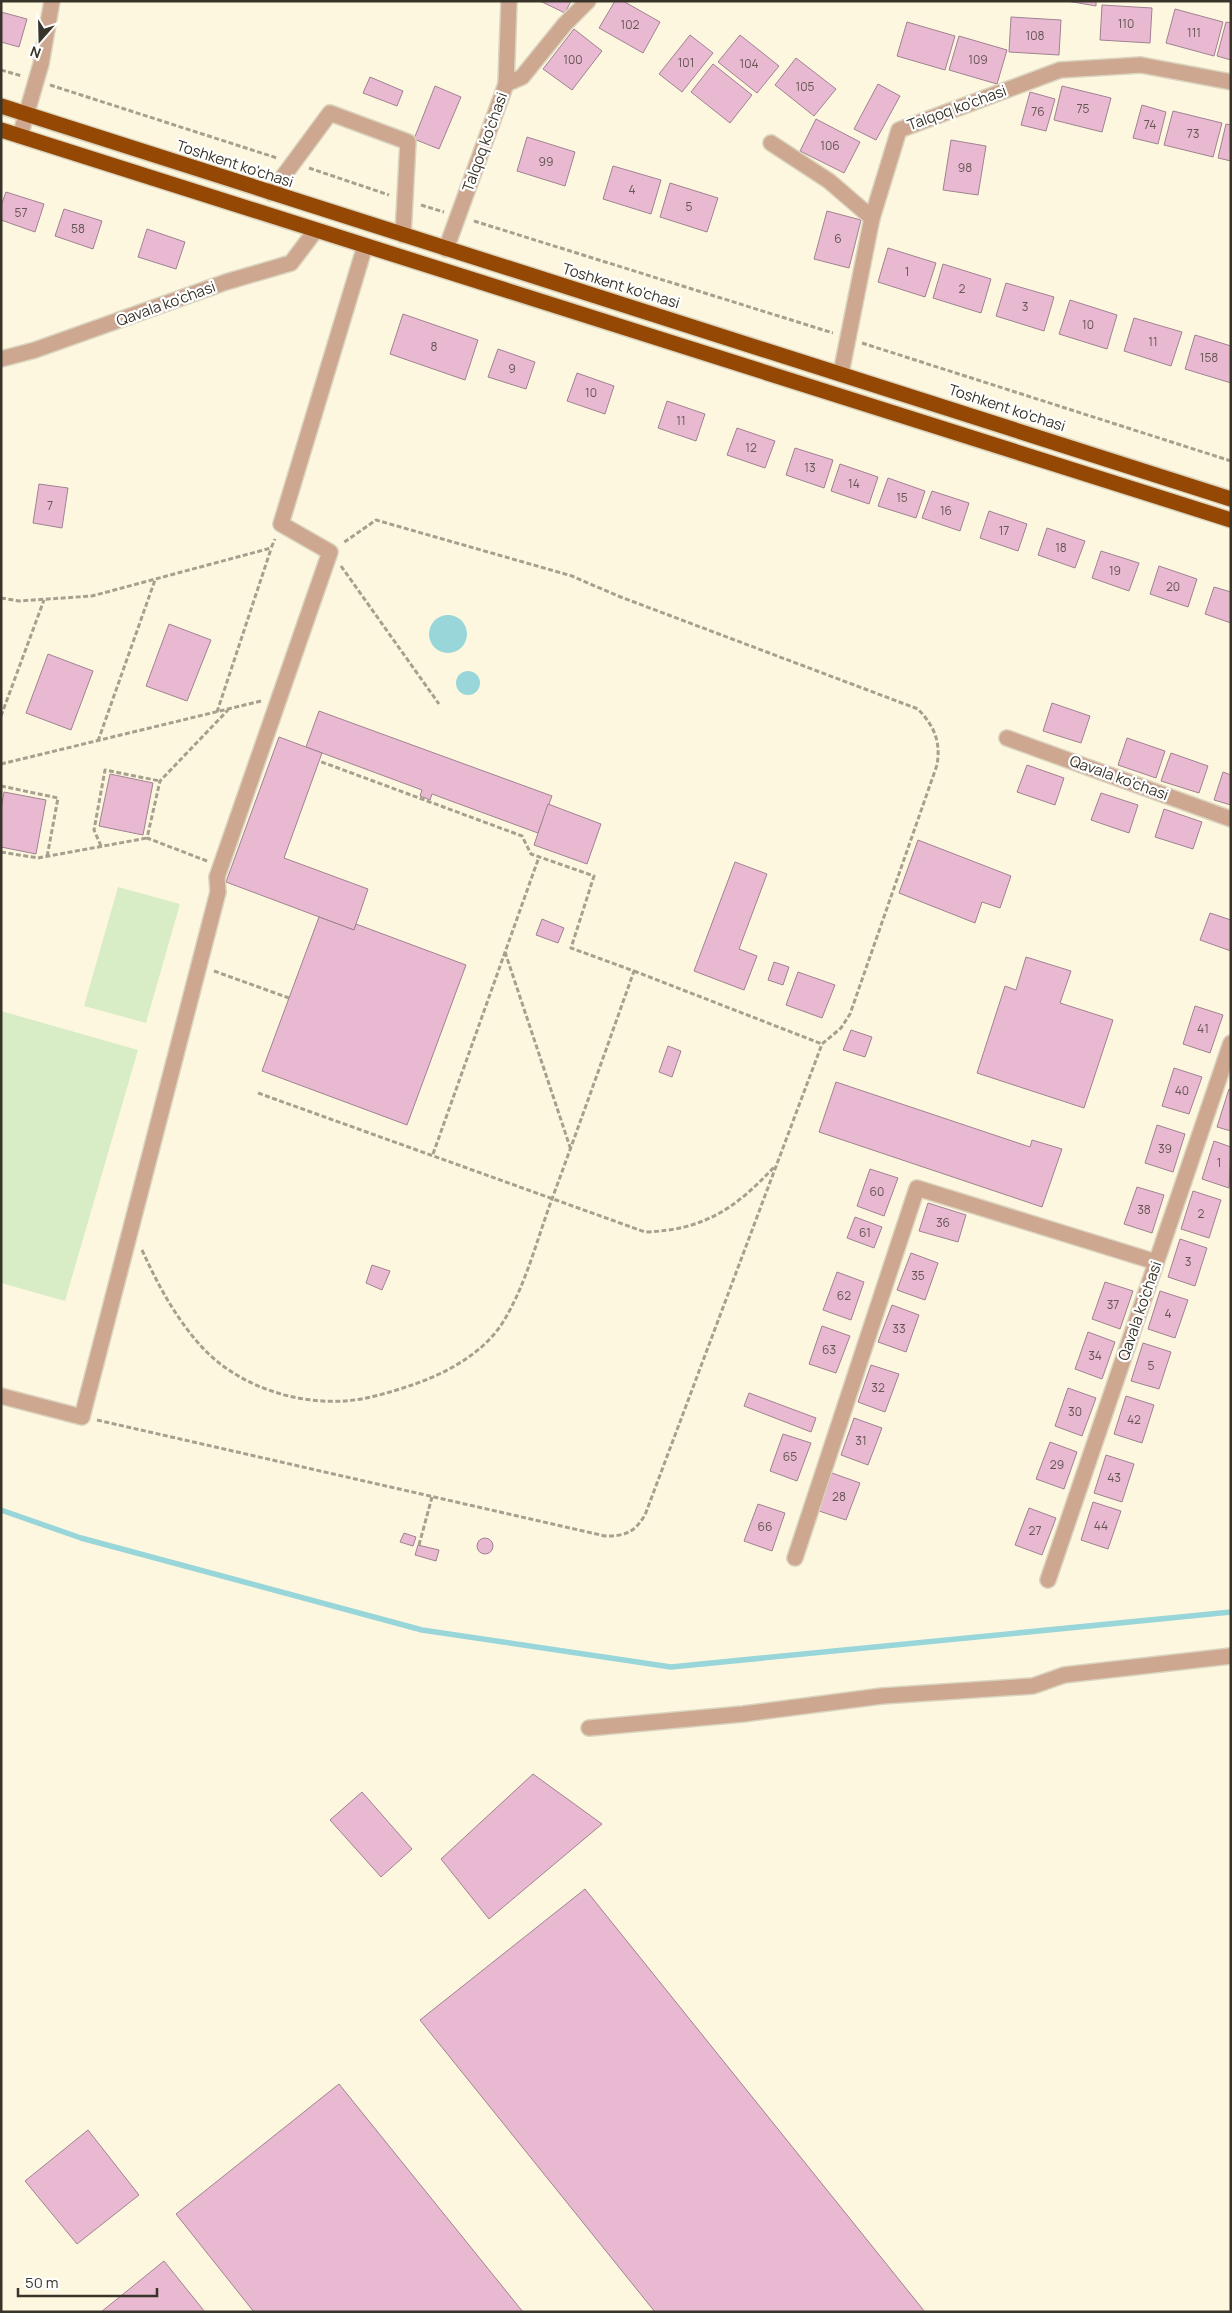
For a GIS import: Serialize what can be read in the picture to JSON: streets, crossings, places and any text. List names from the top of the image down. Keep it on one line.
{"streets":{"highway":["Toshkent ko'chasi"],"street":["Talqoq ko'chasi","Qavala ko'chasi"]},"crossings":[["Talqoq ko'chasi","Toshkent ko'chasi"]],"house_numbers":["110","102","111","108","100","109","101","104","105","75","76","74","73","106","99","98","4","5","57","58","6","1","2","3","10","11","8","158","9","10","11","12","13","14","15","7","16","17","18","19","20","41","40","39","1","60","38","2","36","61","3","35","62","37","4","33","63","34","5","32","30","42","31","65","29","43","28","44","66","27"],"scale_bar":"50 m","north":"bottom"}
